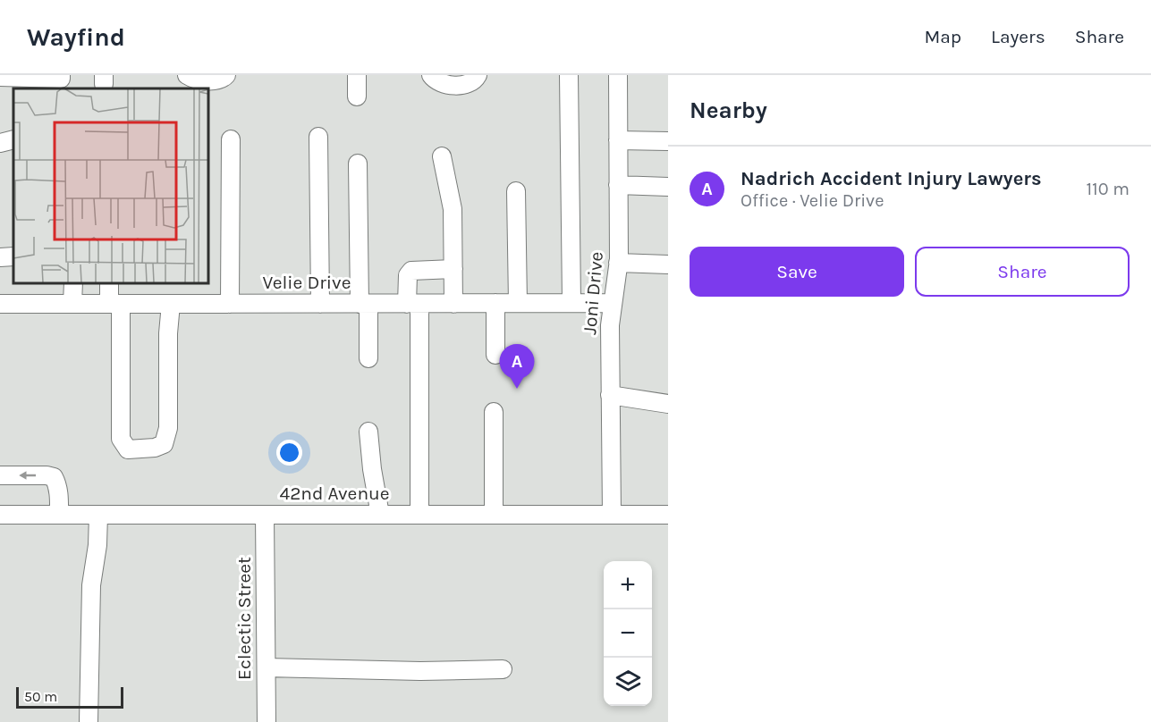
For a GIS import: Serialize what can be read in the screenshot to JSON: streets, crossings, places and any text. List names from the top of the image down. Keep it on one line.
{"streets":{"street":["Velie Drive","Joni Drive","42nd Avenue","Eclectic Street"]},"crossings":[["Velie Drive","Joni Drive"],["Joni Drive","42nd Avenue"],["42nd Avenue","Eclectic Street"]],"scale_bar":"50 m","page":{"header":"Wayfind","nav":["Map","Layers","Share"],"heading":"Nearby","list":[{"mark":"A","name":"Nadrich Accident Injury Lawyers","note":"Office · Velie Drive","value":"110 m"}],"buttons":["Save","Share"],"pins":"A","map_buttons":["+","−"],"scale":"50 m"}}
